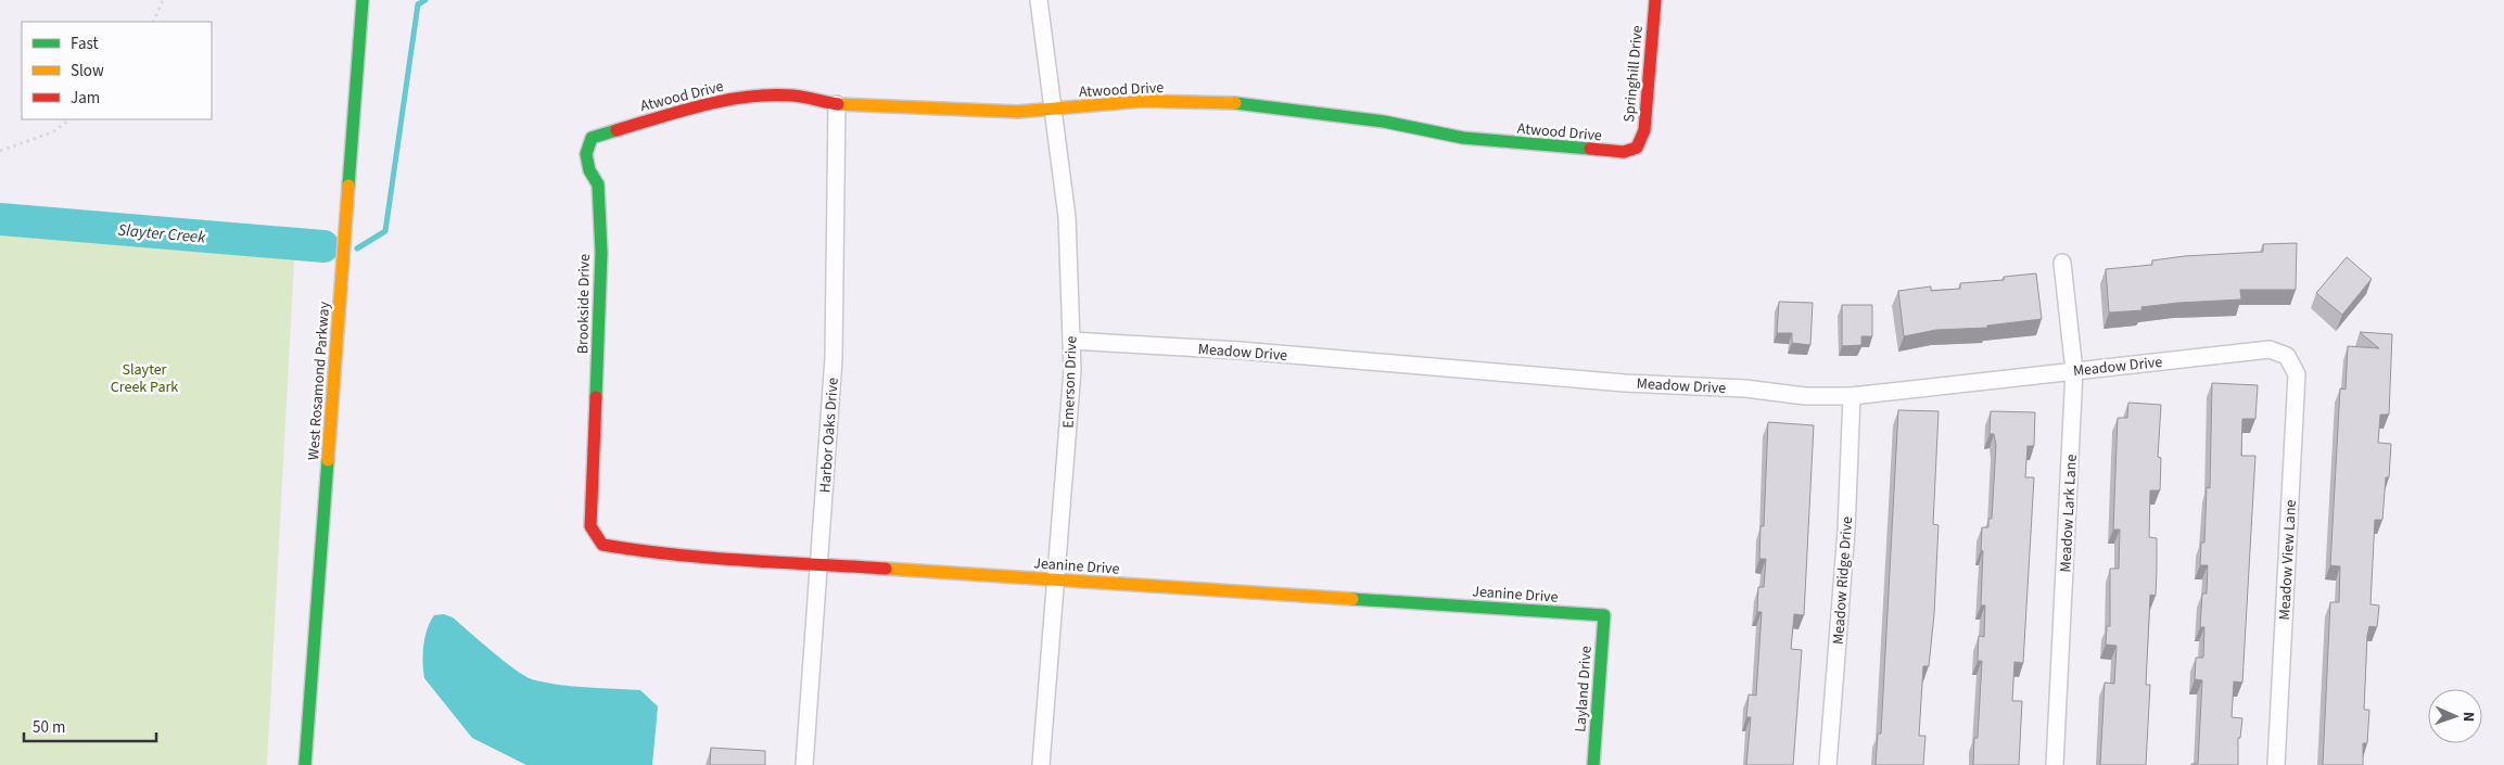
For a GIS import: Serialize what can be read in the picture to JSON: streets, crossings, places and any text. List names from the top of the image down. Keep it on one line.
{"streets":{"street":["Springhill Drive","Atwood Drive","Brookside Drive","Meadow Drive","West Rosamond Parkway","Emerson Drive","Harbor Oaks Drive","Meadow Lark Lane","Meadow View Lane","Jeanine Drive","Meadow Ridge Drive","Layland Drive"]},"crossings":[["Springhill Drive","Atwood Drive"],["Atwood Drive","Brookside Drive"],["Atwood Drive","Emerson Drive"],["Atwood Drive","Harbor Oaks Drive"],["Brookside Drive","Jeanine Drive"],["Meadow Drive","Emerson Drive"],["Meadow Drive","Meadow Lark Lane"],["Meadow Drive","Meadow View Lane"],["Meadow Drive","Meadow Ridge Drive"],["Emerson Drive","Jeanine Drive"],["Harbor Oaks Drive","Jeanine Drive"],["Jeanine Drive","Layland Drive"]],"water":["Slayter Creek"],"parks":["Slayter Creek Park"],"legend":["Fast","Slow","Jam"],"scale_bar":"50 m","north":"right"}
